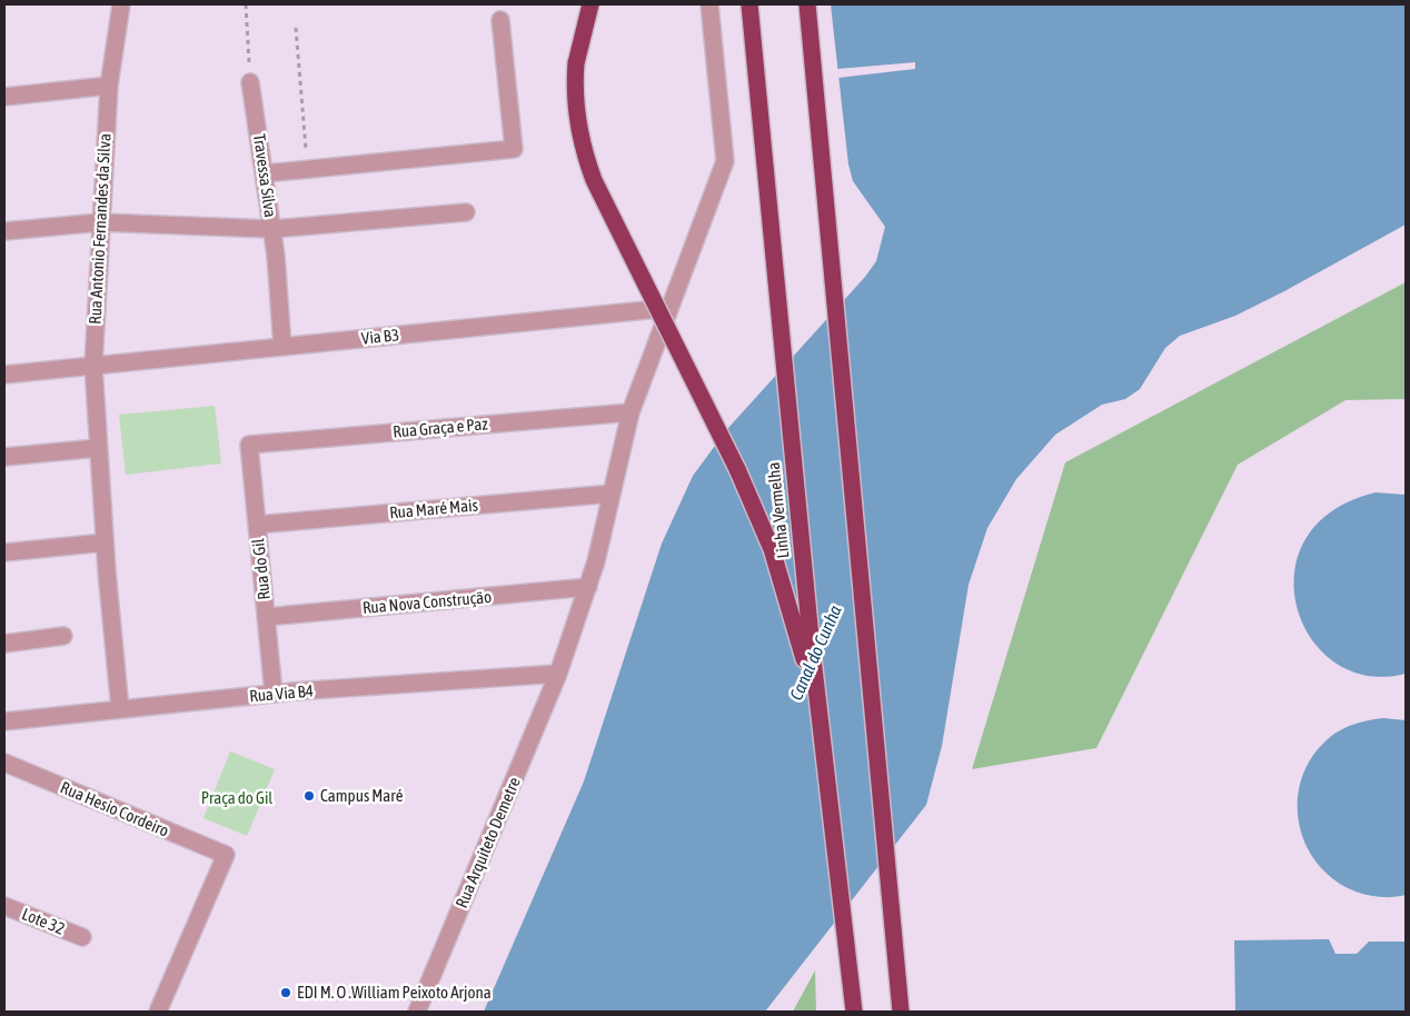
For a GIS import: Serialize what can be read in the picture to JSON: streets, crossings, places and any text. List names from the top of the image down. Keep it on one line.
{"streets":{"highway":["Linha Vermelha"],"street":["Travessa Silva","Rua Antonio Fernandes da Silva","Via B3","Rua Graça e Paz","Rua Maré Mais","Rua do Gil","Rua Nova Construção","Rua Via B4","Rua Hesio Cordeiro","Rua Arquiteto Demetre","Lote 32"]},"crossings":[["Travessa Silva","Via B3"],["Rua Antonio Fernandes da Silva","Via B3"],["Rua Antonio Fernandes da Silva","Rua Via B4"],["Via B3","Rua Arquiteto Demetre"],["Rua Graça e Paz","Rua do Gil"],["Rua Graça e Paz","Rua Arquiteto Demetre"],["Rua Maré Mais","Rua do Gil"],["Rua Maré Mais","Rua Arquiteto Demetre"],["Rua do Gil","Rua Nova Construção"],["Rua do Gil","Rua Via B4"],["Rua Nova Construção","Rua Arquiteto Demetre"],["Rua Via B4","Rua Arquiteto Demetre"]],"water":["Canal do Cunha"],"parks":["Praça do Gil"],"places":["Campus Maré","EDI M. O .William Peixoto Arjona"]}
